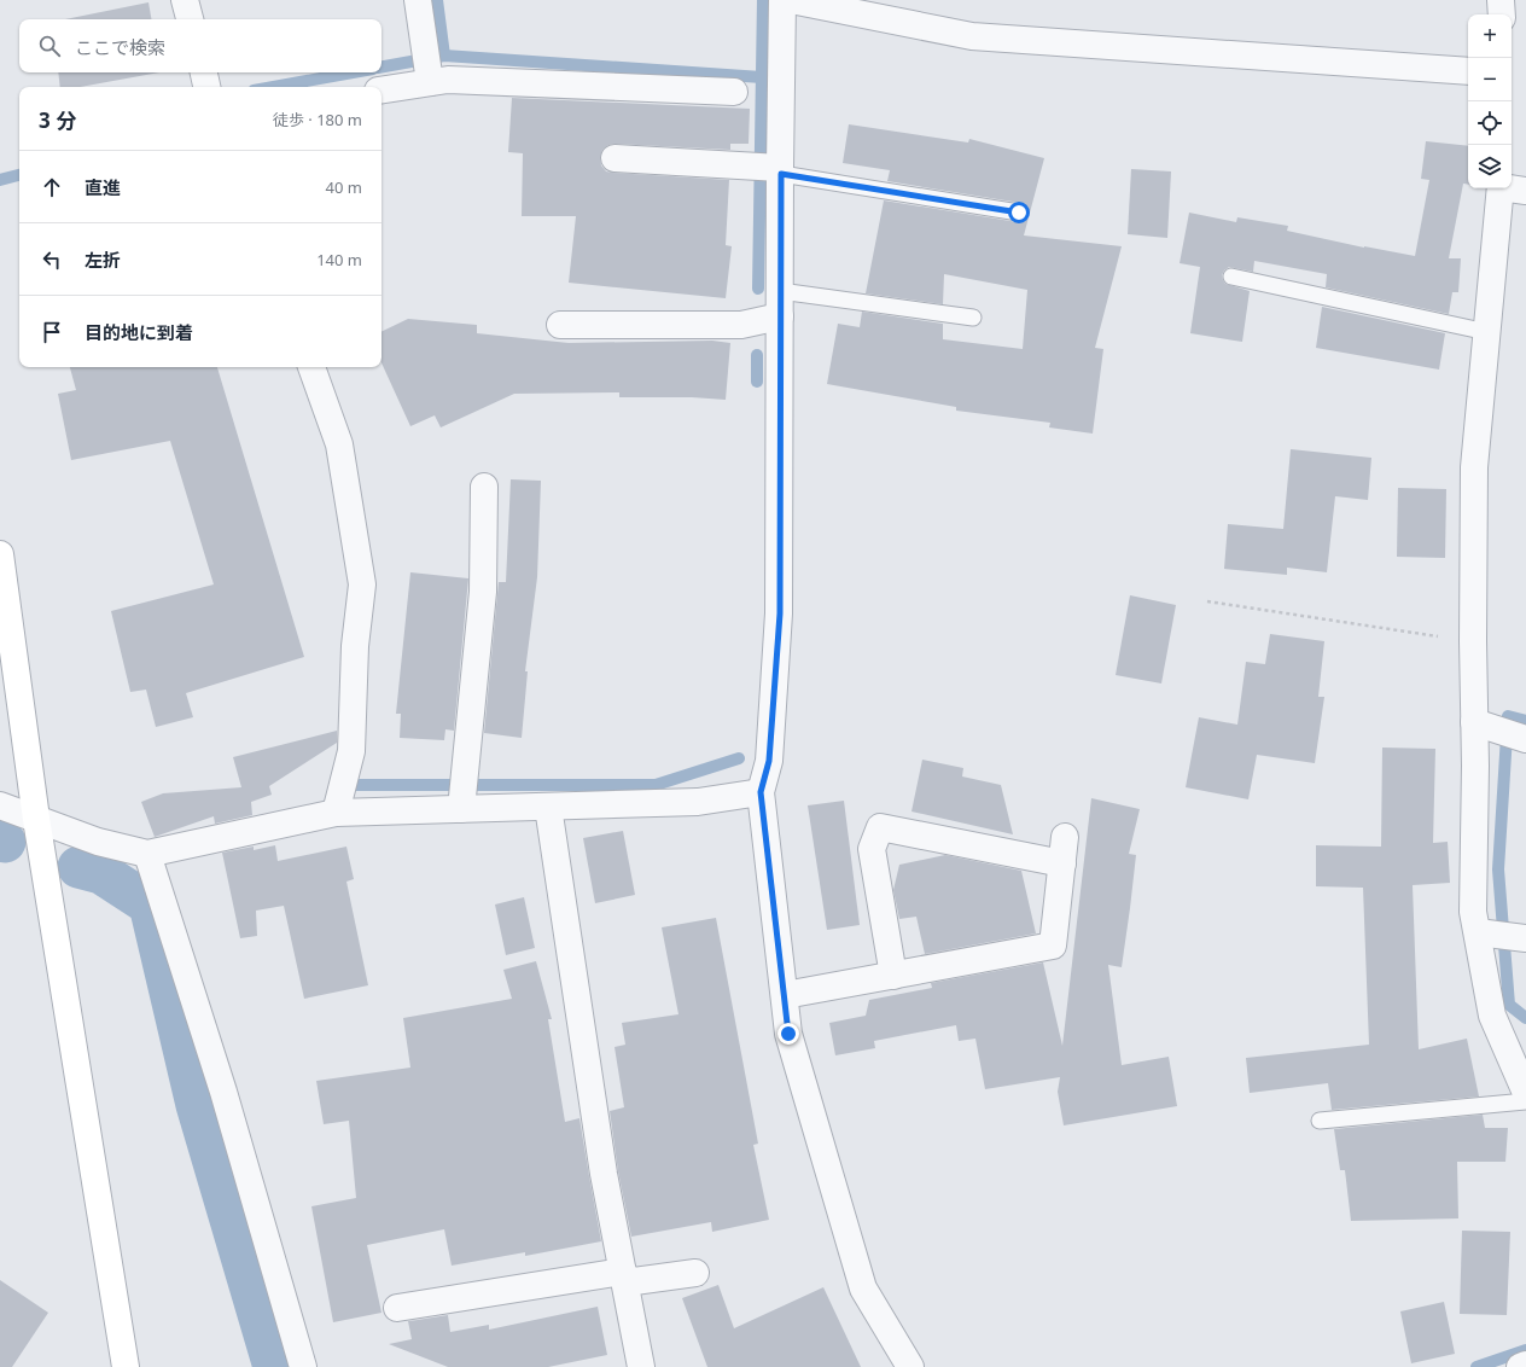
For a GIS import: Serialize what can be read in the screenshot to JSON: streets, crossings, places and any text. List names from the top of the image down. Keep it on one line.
{"page":{"map_buttons":["+","−"],"search":"ここで検索","heading":["3 分","徒歩 · 180 m"],"list":[["直進","40 m"],["左折","140 m"],"目的地に到着"]}}
